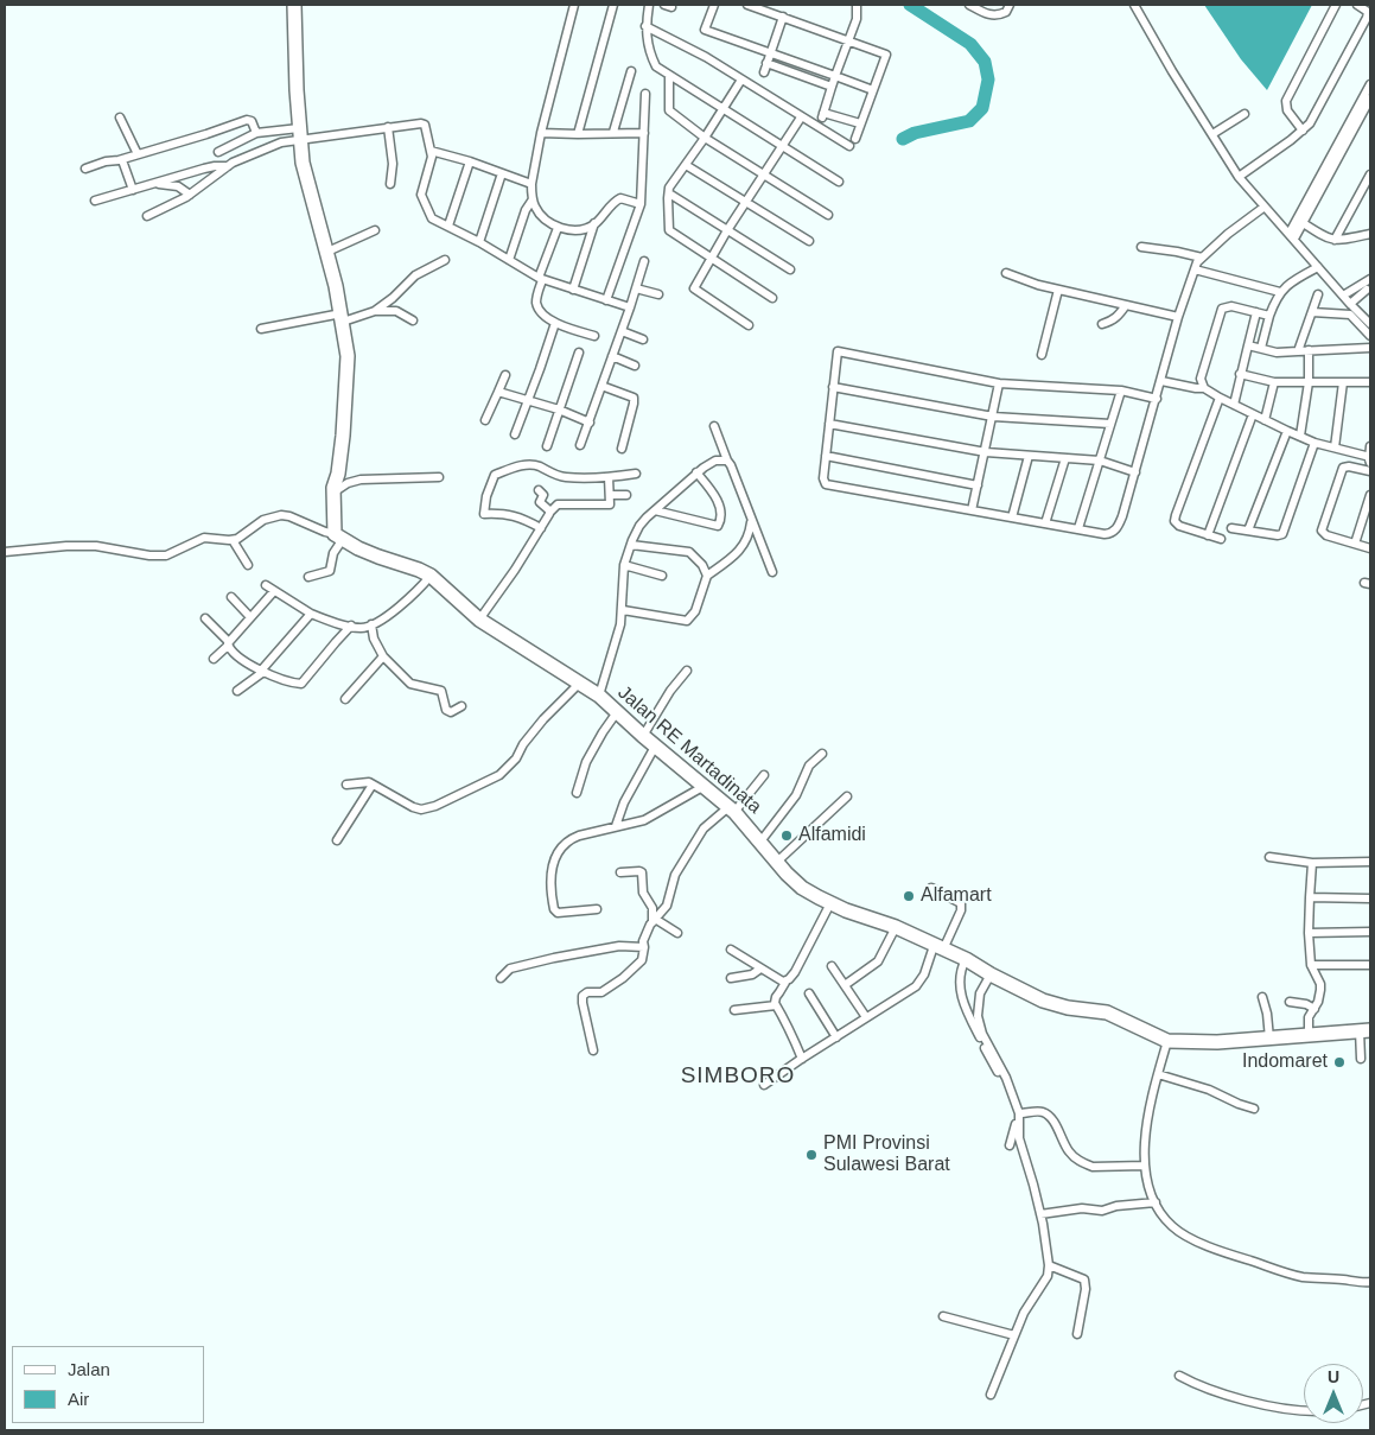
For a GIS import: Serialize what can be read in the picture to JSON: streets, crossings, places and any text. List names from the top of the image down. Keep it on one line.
{"streets":{"highway":["Jalan RE Martadinata"]},"districts":["SIMBORO"],"places":["Alfamidi","Alfamart","Indomaret","PMI Provinsi Sulawesi Barat"],"legend":["Jalan","Air"],"north":"top"}
